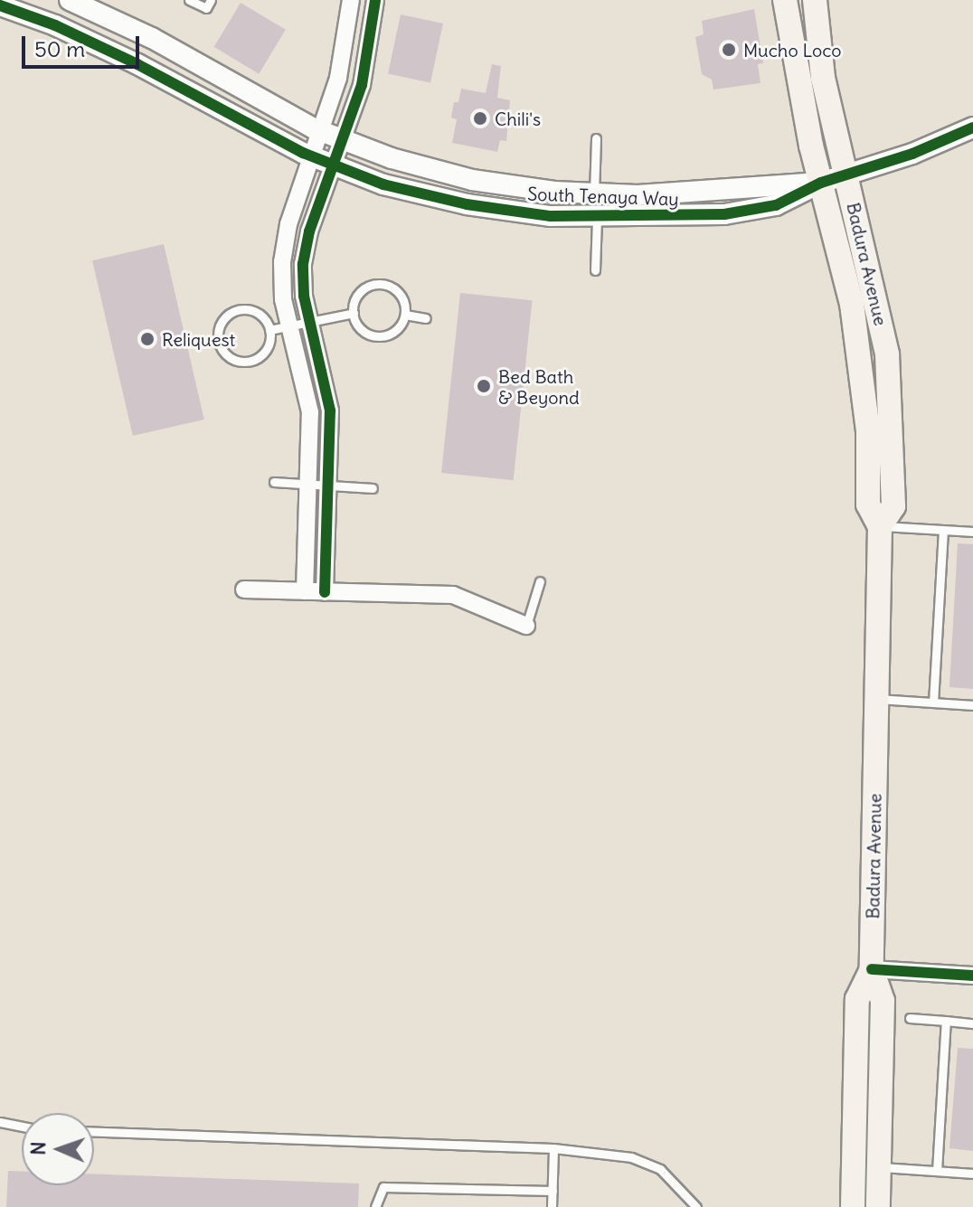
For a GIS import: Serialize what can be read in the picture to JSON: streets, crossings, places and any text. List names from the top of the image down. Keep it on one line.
{"streets":{"main road":["Badura Avenue"],"street":["South Tenaya Way"]},"crossings":[["South Tenaya Way","Badura Avenue"]],"places":["Mucho Loco","Chili's","Reliquest","Bed Bath & Beyond"],"scale_bar":"50 m","north":"left"}
